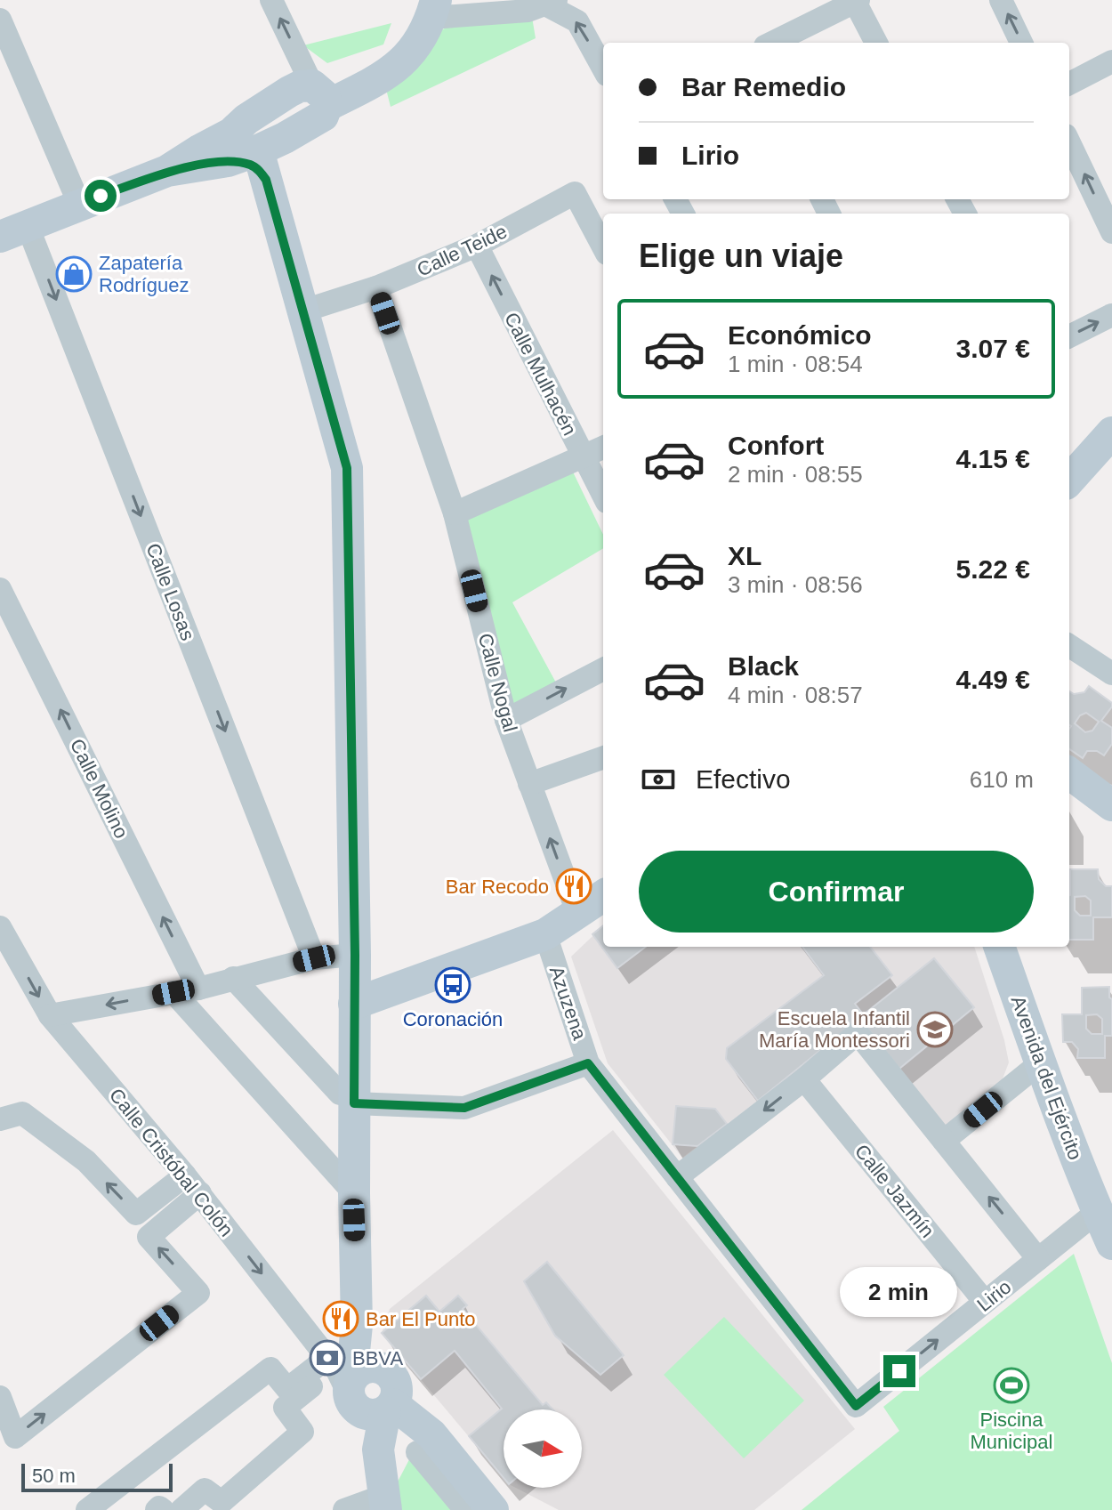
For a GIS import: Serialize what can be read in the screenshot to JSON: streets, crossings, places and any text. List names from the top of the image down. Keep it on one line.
{"streets":{"street":["Calle Teide","Calle Mulhacén","Calle Losas","Calle Nogal","Calle Molino","Azuzena","Avenida del Ejército","Calle Cristóbal Colón","Calle Jazmín","Lirio"]},"crossings":[["Calle Teide","Calle Mulhacén"],["Calle Teide","Calle Nogal"],["Azuzena","Lirio"],["Avenida del Ejército","Lirio"],["Calle Jazmín","Lirio"]],"one_way":["Calle Molino","Lirio"],"places":{"shop":["Zapatería Rodríguez"],"restaurant":["Bar Recodo","Bar El Punto"],"bus stop":["Coronación"],"school or university":["Escuela Infantil María Montessori"],"bank":["BBVA"],"sports":["Piscina Municipal"]},"scale_bar":"50 m","north":"right","page":{"banner":["Bar Remedio","Lirio"],"heading":"Elige un viaje","list":[{"name":"Económico","note":"1 min · 08:54","value":"3.07 €"},{"name":"Confort","note":"2 min · 08:55","value":"4.15 €"},{"name":"XL","note":"3 min · 08:56","value":"5.22 €"},{"name":"Black","note":"4 min · 08:57","value":"4.49 €"}],"pay":["Efectivo","610 m"],"buttons":"Confirmar","bubble":"2 min","scale":"50 m"}}
